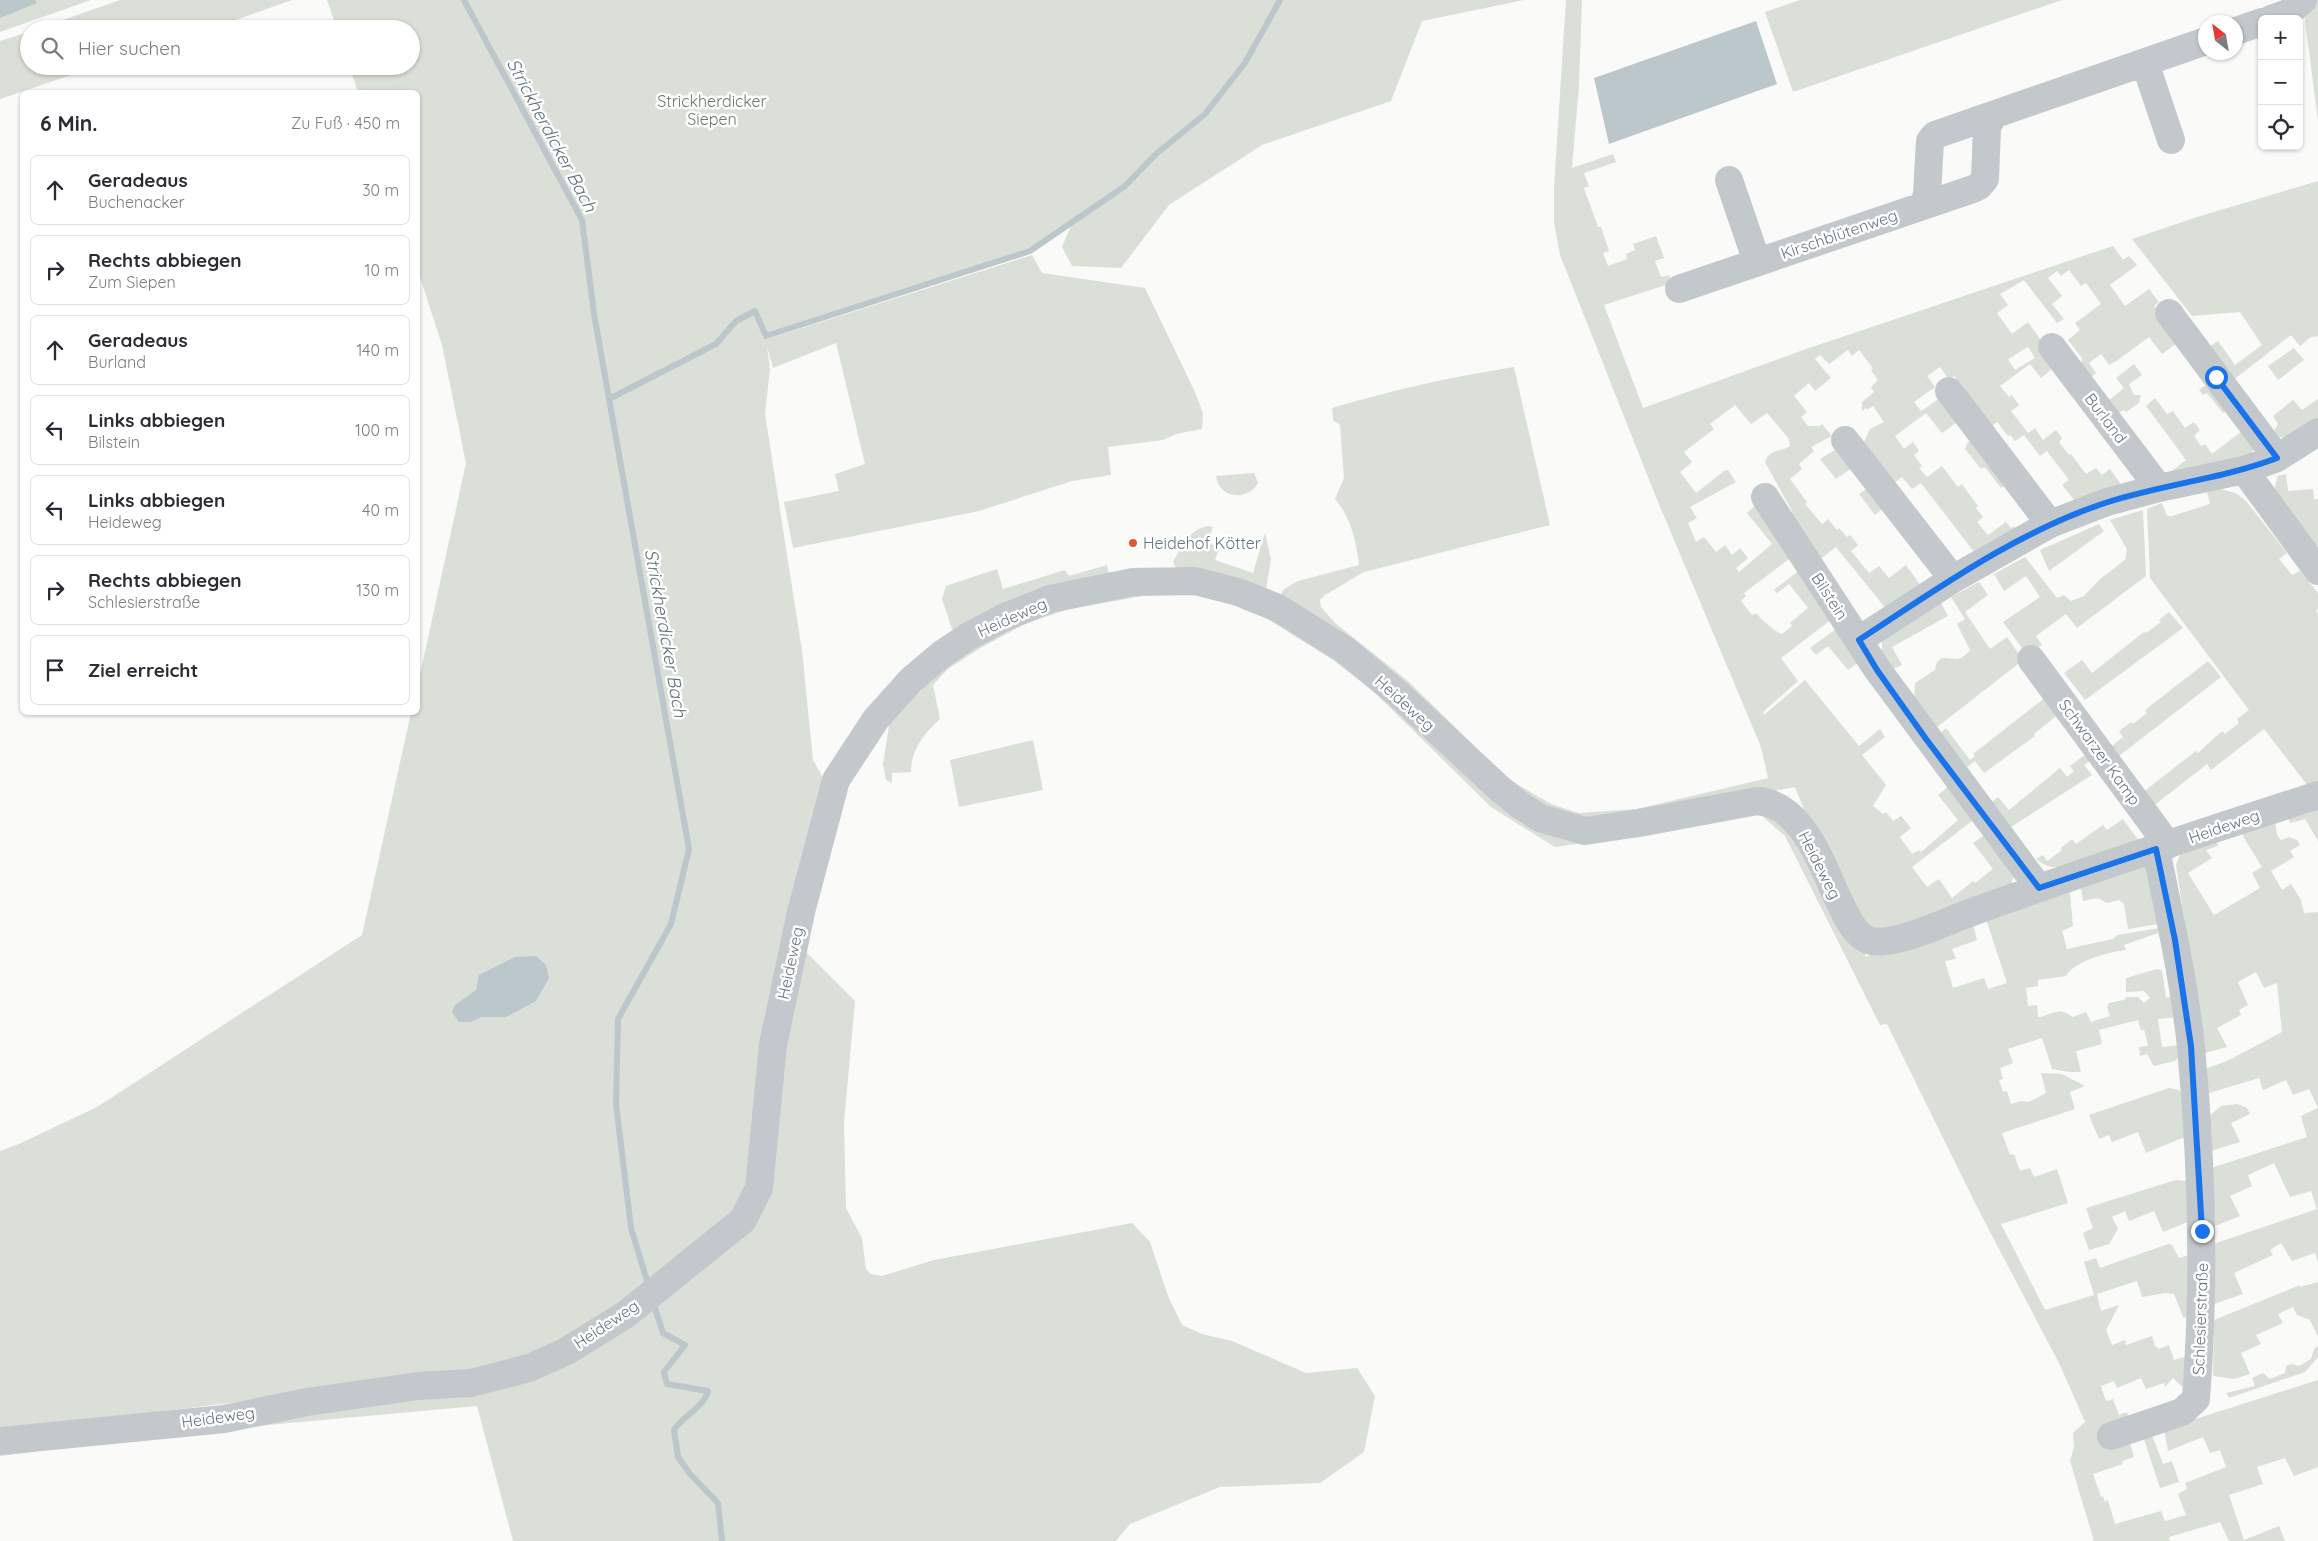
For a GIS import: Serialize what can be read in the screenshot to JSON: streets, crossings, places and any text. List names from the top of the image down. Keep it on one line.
{"streets":{"street":["Kirschblütenweg","Burland","Bilstein","Heideweg","Schwarzer Kamp","Schlesierstraße"]},"crossings":[["Bilstein","Heideweg"],["Heideweg","Schwarzer Kamp"],["Heideweg","Schlesierstraße"],["Schwarzer Kamp","Schlesierstraße"]],"water":["Strickherdicker Bach"],"parks":["Strickherdicker Siepen"],"places":["Heidehof Kötter"],"north":"top left","page":{"map_buttons":["+","−"],"search":"Hier suchen","heading":["6 Min.","Zu Fuß · 450 m"],"list":[["Geradeaus","Buchenacker","30 m"],["Rechts abbiegen","Zum Siepen","10 m"],["Geradeaus","Burland","140 m"],["Links abbiegen","Bilstein","100 m"],["Links abbiegen","Heideweg","40 m"],["Rechts abbiegen","Schlesierstraße","130 m"],"Ziel erreicht"]}}
